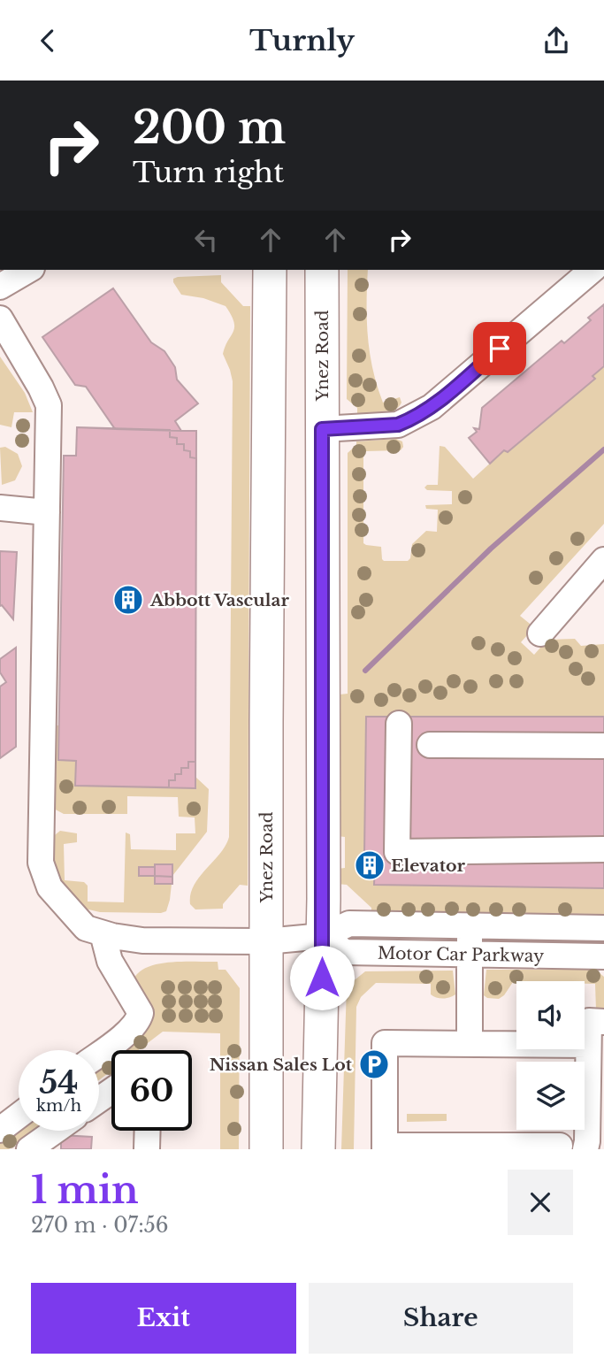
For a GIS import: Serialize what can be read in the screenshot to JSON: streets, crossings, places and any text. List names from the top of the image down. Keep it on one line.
{"streets":{"main road":["Ynez Road"],"street":["Motor Car Parkway"]},"crossings":[["Ynez Road","Motor Car Parkway"]],"places":{"building":["Abbott Vascular","Elevator"],"parking":["Nissan Sales Lot"]},"page":{"header":"Turnly","turn":["200 m","Turn right"],"speed":"54 km/h","limit":"60","heading":["1 min","270 m · 07:56"],"buttons":["Exit","Share"]}}
